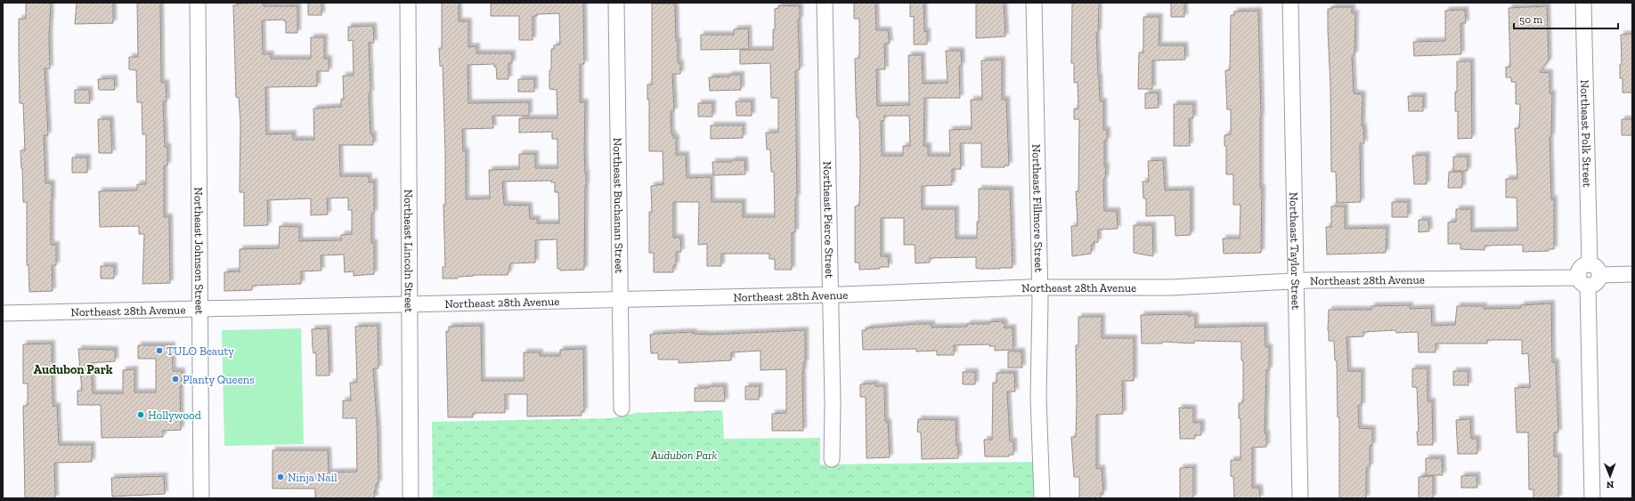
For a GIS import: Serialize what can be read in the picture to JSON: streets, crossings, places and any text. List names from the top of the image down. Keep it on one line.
{"streets":{"street":["Northeast Polk Street","Northeast Buchanan Street","Northeast Fillmore Street","Northeast Pierce Street","Northeast Johnson Street","Northeast Lincoln Street","Northeast Taylor Street","Northeast 28th Avenue"]},"crossings":[["Northeast Buchanan Street","Northeast 28th Avenue"],["Northeast Fillmore Street","Northeast 28th Avenue"],["Northeast Pierce Street","Northeast 28th Avenue"],["Northeast Johnson Street","Northeast 28th Avenue"],["Northeast Lincoln Street","Northeast 28th Avenue"],["Northeast Taylor Street","Northeast 28th Avenue"]],"districts":["Audubon Park"],"parks":["Audubon Park"],"places":["TULO Beauty","Planty Queens","Hollywood","Ninja Nail"],"scale_bar":"50 m","north":"bottom"}
